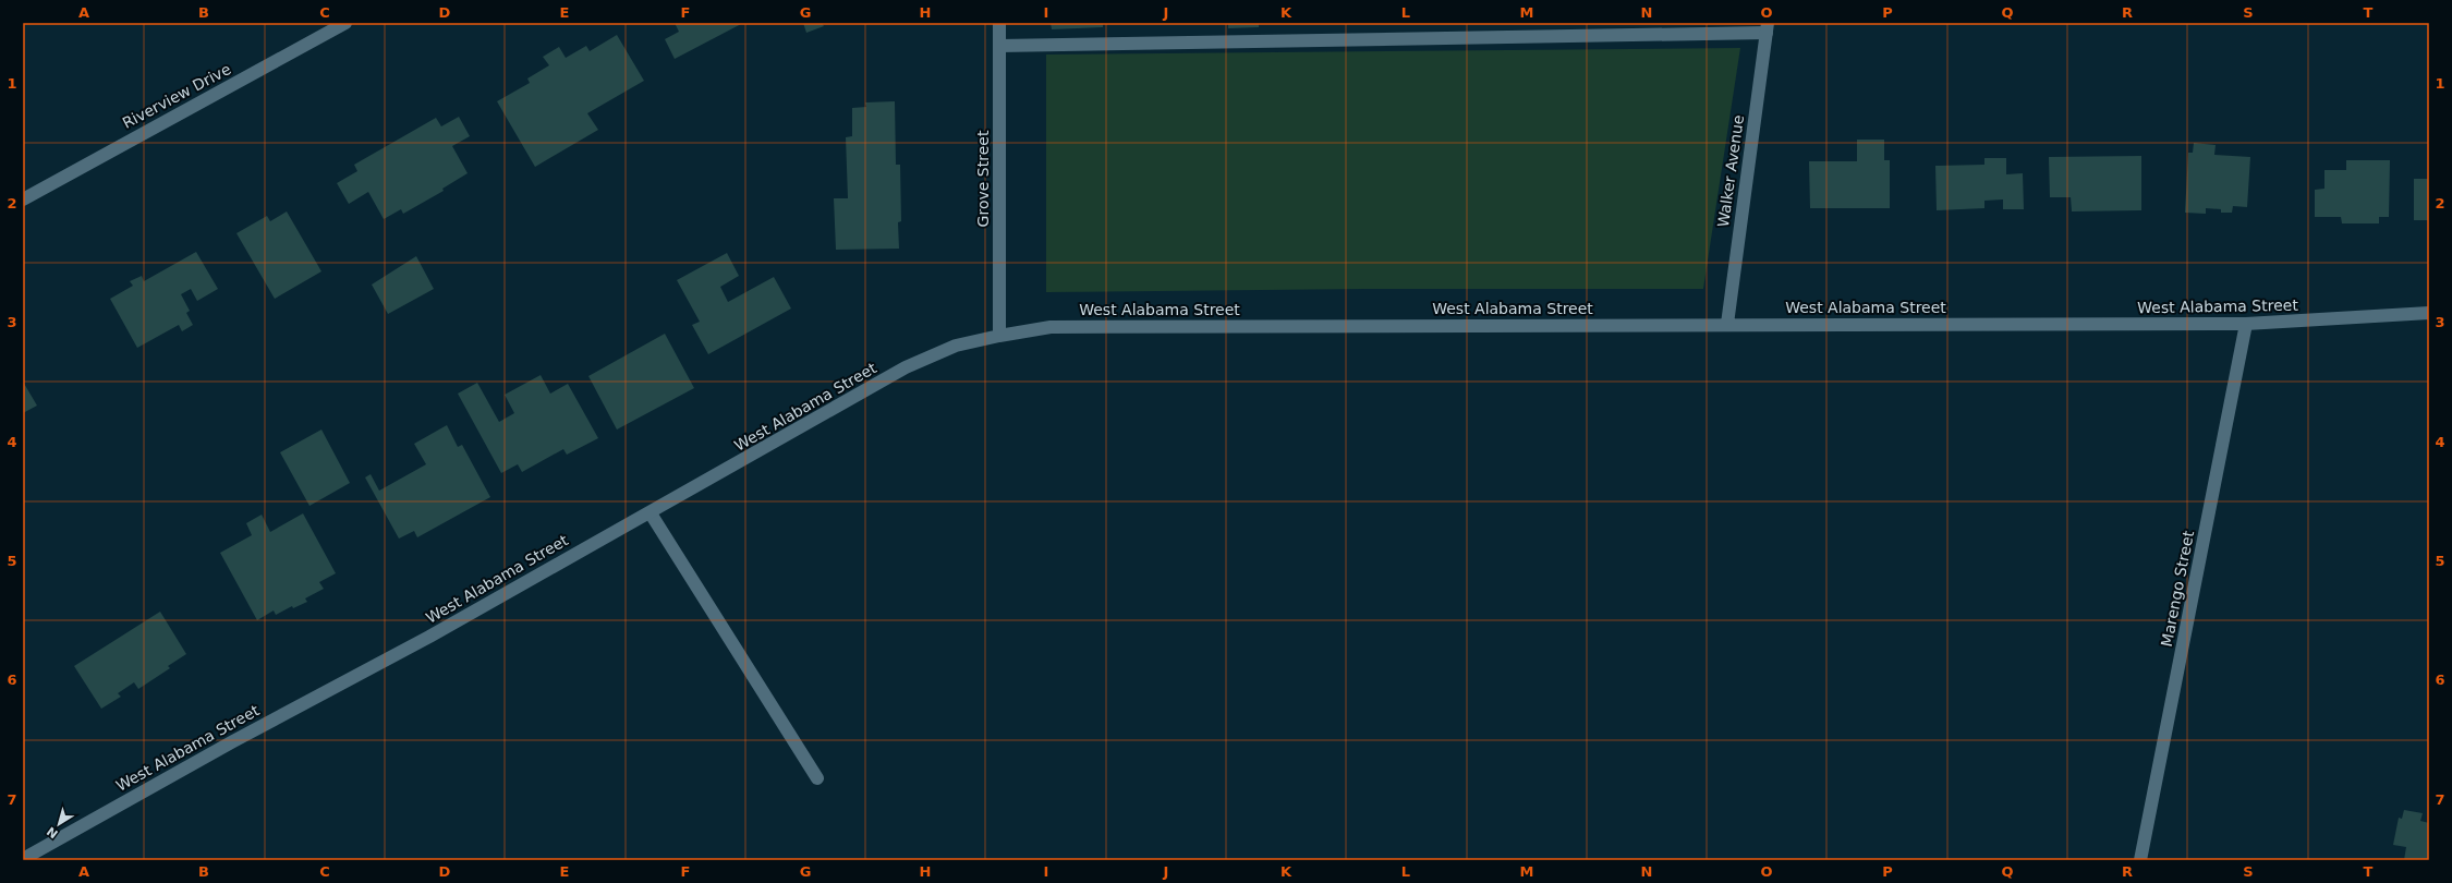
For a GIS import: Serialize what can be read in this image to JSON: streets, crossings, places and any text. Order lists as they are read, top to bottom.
{
  "streets": {
    "street": [
      "Riverview Drive",
      "Walker Avenue",
      "Grove Street",
      "West Alabama Street",
      "Marengo Street"
    ]
  },
  "crossings": [
    ["Walker Avenue", "West Alabama Street"],
    ["Grove Street", "West Alabama Street"],
    ["West Alabama Street", "Marengo Street"]
  ],
  "north": "bottom left",
  "grid": {
    "columns": [
      "A",
      "B",
      "C",
      "D",
      "E",
      "F",
      "G",
      "H",
      "I",
      "J",
      "K",
      "L",
      "M",
      "N",
      "O",
      "P",
      "Q",
      "R",
      "S",
      "T"
    ],
    "rows": [
      "1",
      "2",
      "3",
      "4",
      "5",
      "6",
      "7"
    ]
  }
}
